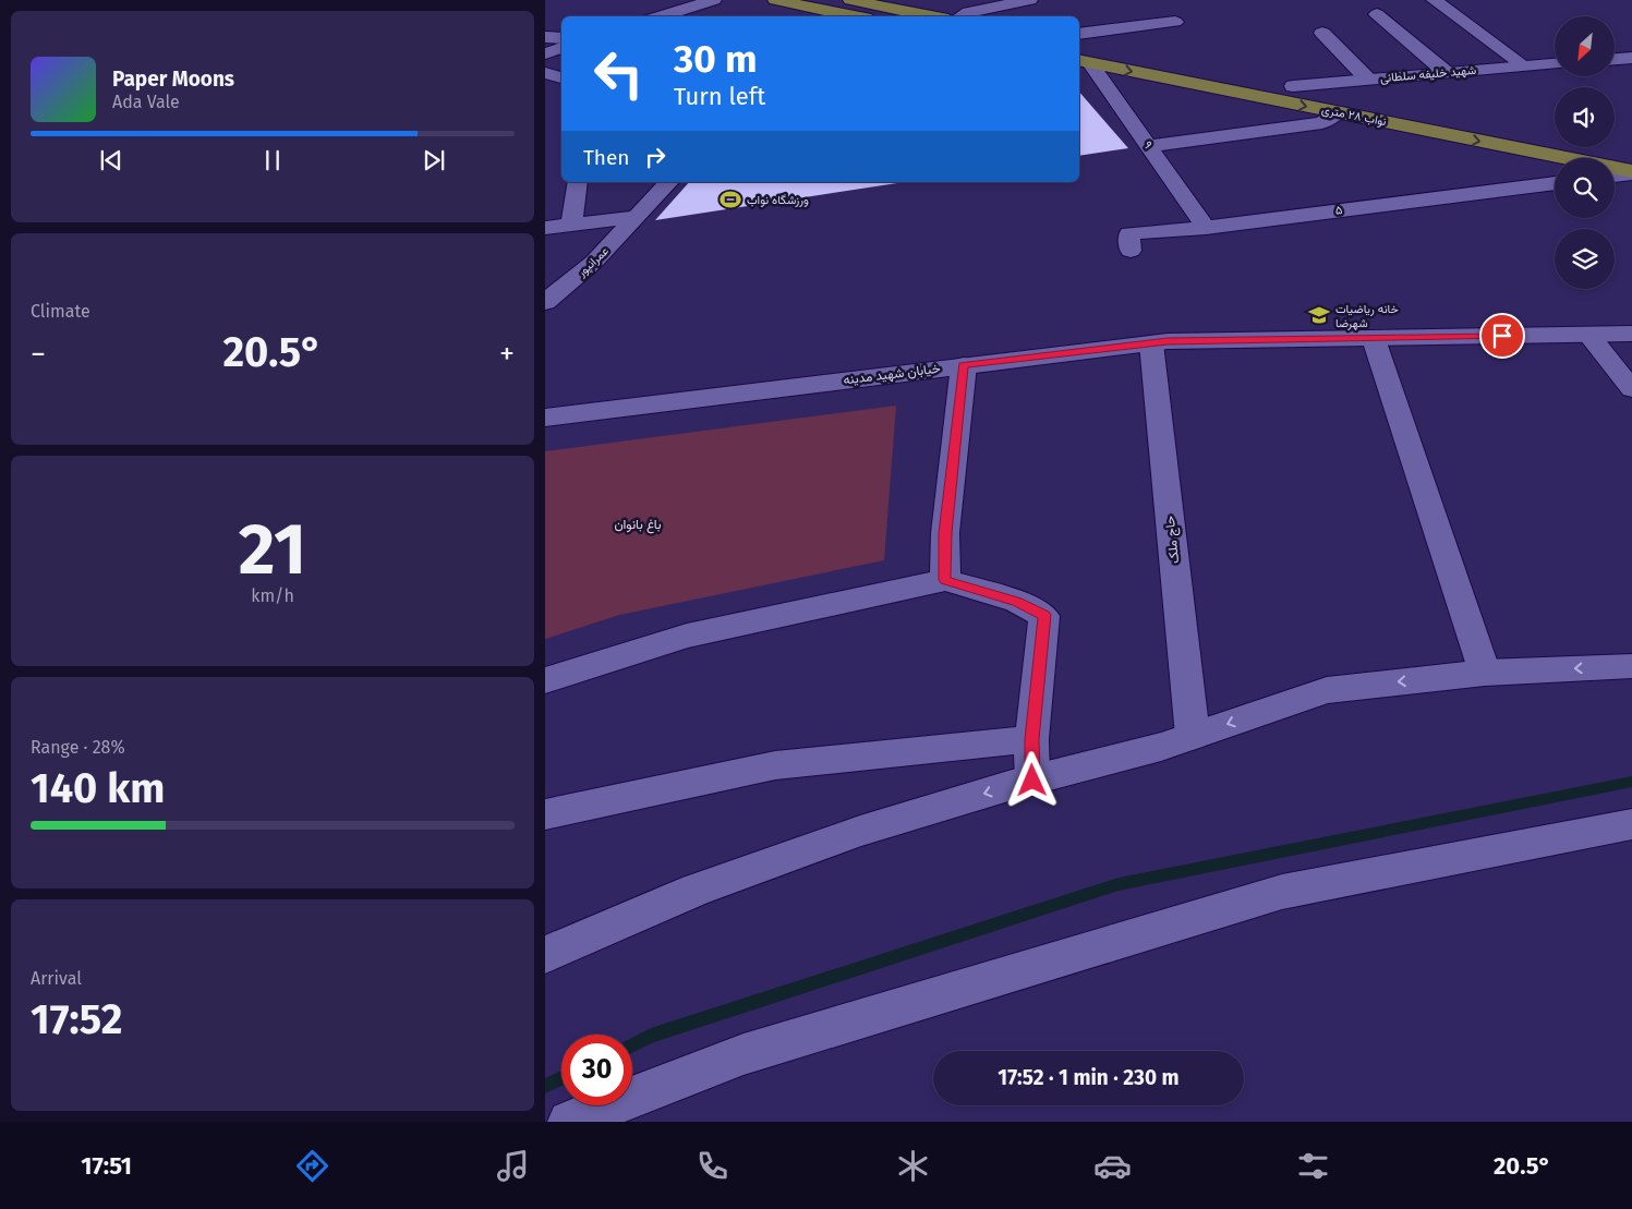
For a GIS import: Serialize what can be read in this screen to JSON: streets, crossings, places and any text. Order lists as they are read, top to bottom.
{
  "streets": {
    "main road": ["نواب ۲۸ متری"],
    "street": [
      "شهید خلیفه سلطانی",
      "۹",
      "۵",
      "عمرانپور",
      "خیابان شهید مدینه",
      "حاج ملک"
    ]
  },
  "crossings": [
    ["شهید خلیفه سلطانی", "نواب ۲۸ متری"],
    ["نواب ۲۸ متری", "۹"],
    ["۹", "۵"],
    ["خیابان شهید مدینه", "حاج ملک"]
  ],
  "parks": ["باغ بانوان"],
  "places": {
    "sports": ["ورزشگاه نواب"],
    "school or university": ["خانه ریاضیات شهرضا"]
  },
  "north": "bottom left",
  "page": {
    "turn": ["30 m", "Turn left"],
    "song": ["Paper Moons", "Ada Vale"],
    "then": "Then",
    "tile": [
      "Climate",
      ["21", "km/h"],
      ["Range · 28%", "140 km"],
      ["Arrival", "17:52"]
    ],
    "heat": ["−", "20.5°", "+"],
    "limit": "30",
    "trip": "17:52 · 1 min · 230 m",
    "tabs": ["17:51", "20.5°"]
  }
}
